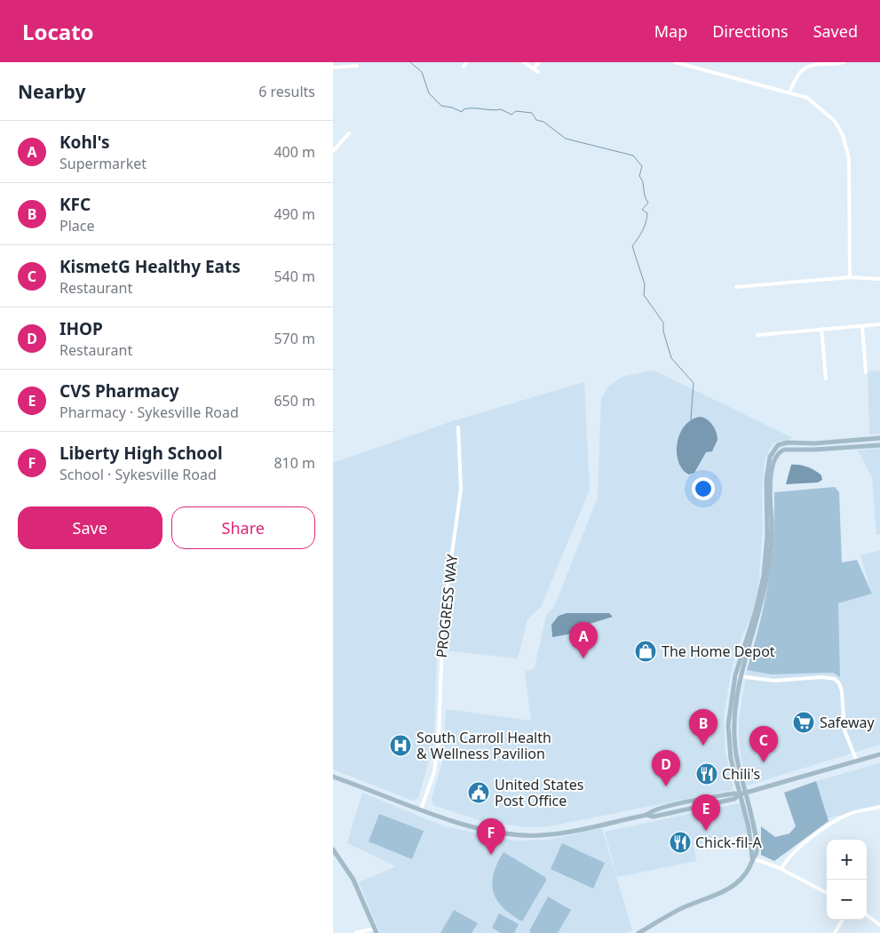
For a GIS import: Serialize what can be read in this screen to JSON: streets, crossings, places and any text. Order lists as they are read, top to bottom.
{
  "streets": {
    "street": ["PROGRESS WAY"]
  },
  "places": {
    "shop": ["The Home Depot"],
    "supermarket": ["Safeway"],
    "hospital": ["South Carroll Health & Wellness Pavilion"],
    "restaurant": ["Chili's", "Chick-fil-A"],
    "public building": ["United States Post Office"]
  },
  "page": {
    "header": "Locato",
    "nav": ["Map", "Directions", "Saved"],
    "heading": ["Nearby", "6 results"],
    "list": [
      {
        "mark": "A",
        "name": "Kohl's",
        "note": "Supermarket",
        "value": "400 m"
      },
      {
        "mark": "B",
        "name": "KFC",
        "note": "Place",
        "value": "490 m"
      },
      {
        "mark": "C",
        "name": "KismetG Healthy Eats",
        "note": "Restaurant",
        "value": "540 m"
      },
      {
        "mark": "D",
        "name": "IHOP",
        "note": "Restaurant",
        "value": "570 m"
      },
      {
        "mark": "E",
        "name": "CVS Pharmacy",
        "note": "Pharmacy · Sykesville Road",
        "value": "650 m"
      },
      {
        "mark": "F",
        "name": "Liberty High School",
        "note": "School · Sykesville Road",
        "value": "810 m"
      }
    ],
    "buttons": ["Save", "Share"],
    "pins": [
      "A",
      "B",
      "C",
      "D",
      "E",
      "F"
    ],
    "map_buttons": ["+", "−"]
  }
}
